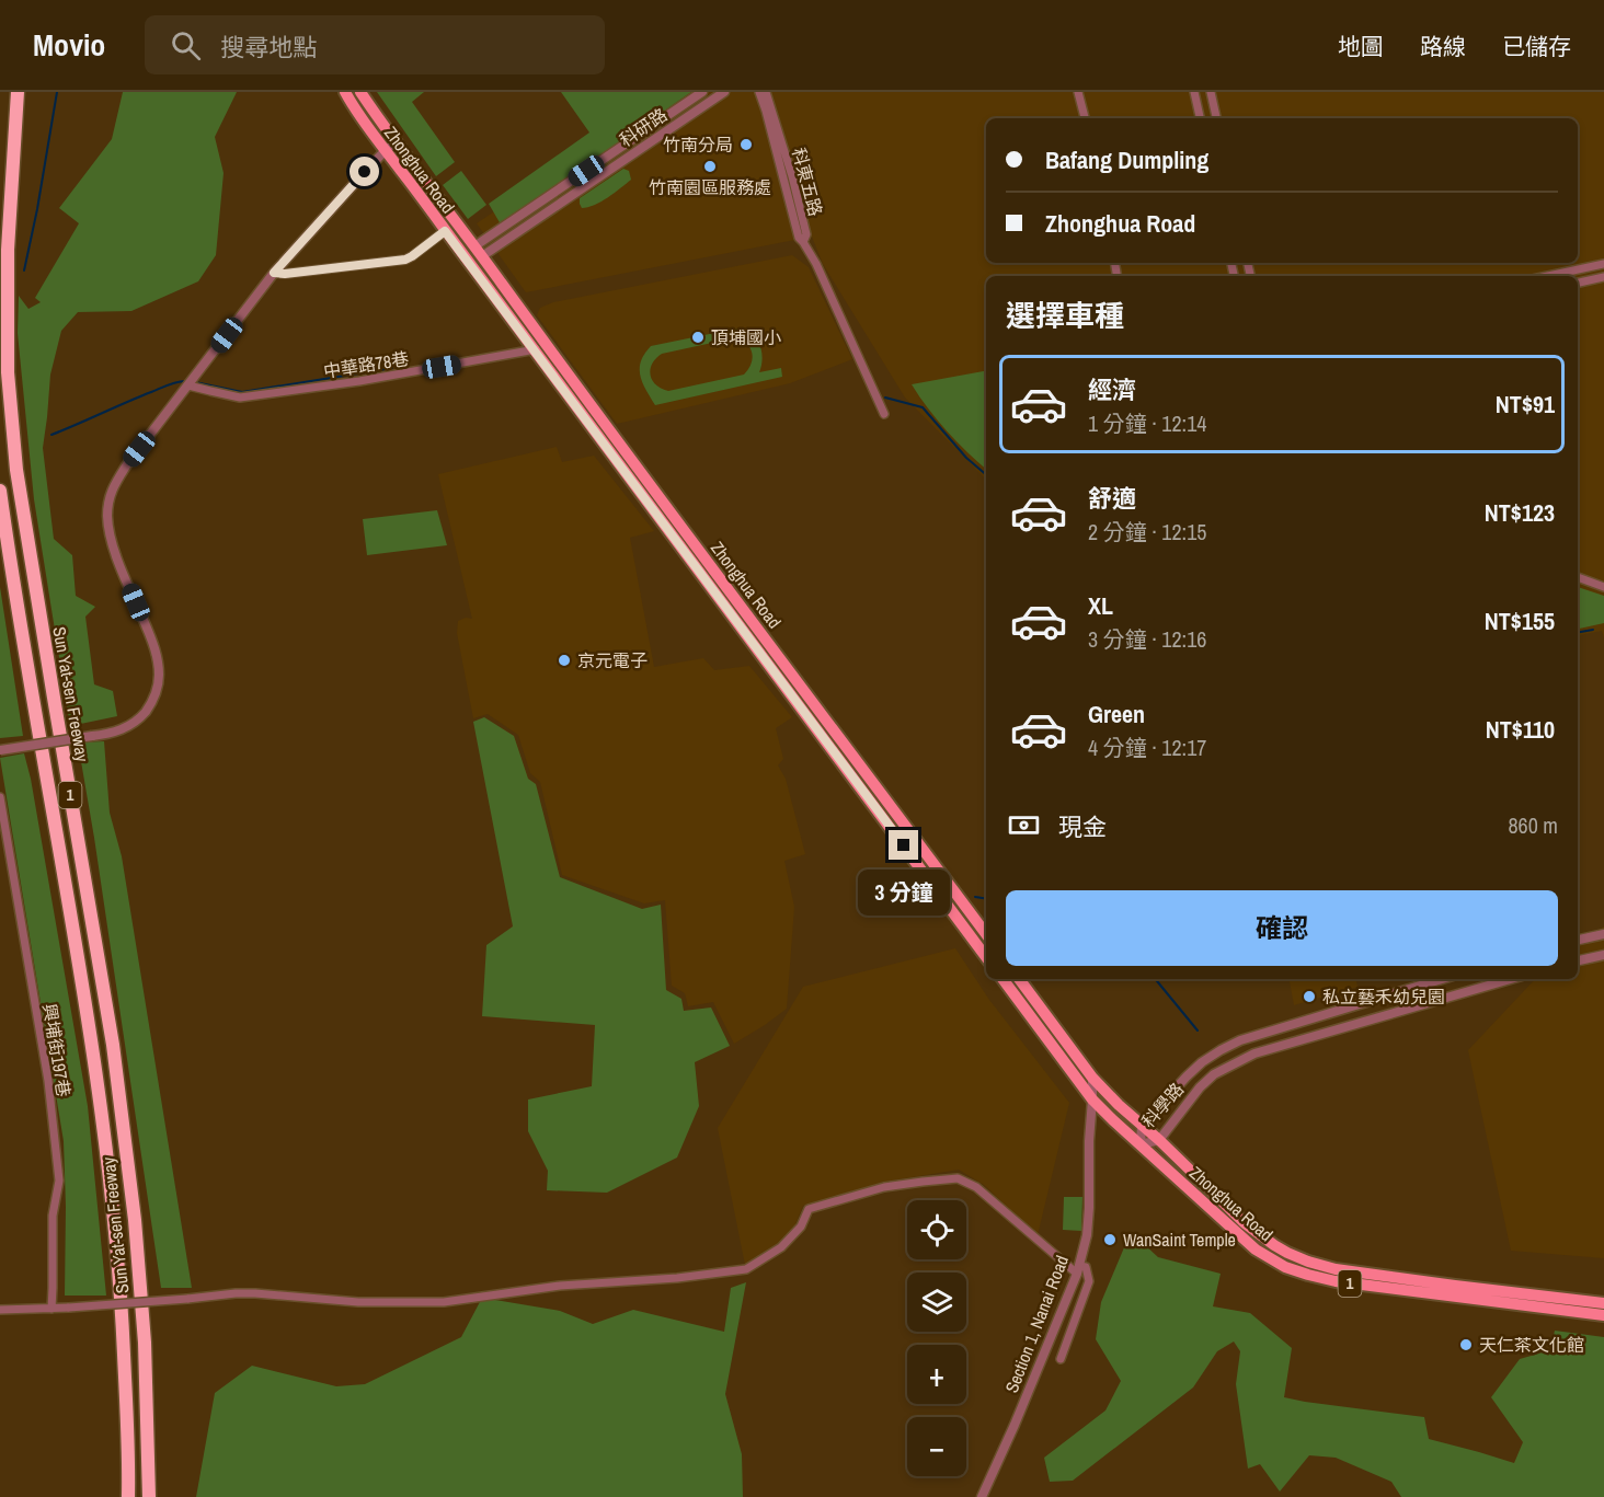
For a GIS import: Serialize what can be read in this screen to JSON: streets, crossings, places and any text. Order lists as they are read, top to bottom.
{
  "streets": {
    "highway": ["Sun Yat-sen Freeway", "1"],
    "main road": ["Zhonghua Road"],
    "street": [
      "科研路",
      "科東五路",
      "中華路78巷",
      "興埔街197巷",
      "科學路",
      "Section 1, Nanai Road"
    ]
  },
  "crossings": [
    ["科研路", "Zhonghua Road"],
    ["Zhonghua Road", "中華路78巷"],
    ["Zhonghua Road", "科學路"],
    ["Zhonghua Road", "Section 1, Nanai Road"]
  ],
  "places": [
    "竹南分局",
    "竹南園區服務處",
    "頂埔國小",
    "京元電子",
    "私立藝禾幼兒園",
    "WanSaint Temple",
    "天仁茶文化館"
  ],
  "page": {
    "header": "Movio",
    "search": "搜尋地點",
    "nav": ["地圖", "路線", "已儲存"],
    "banner": ["Bafang Dumpling", "Zhonghua Road"],
    "heading": "選擇車種",
    "list": [
      {
        "name": "經濟",
        "note": "1 分鐘 · 12:14",
        "value": "NT$91"
      },
      {
        "name": "舒適",
        "note": "2 分鐘 · 12:15",
        "value": "NT$123"
      },
      {
        "name": "XL",
        "note": "3 分鐘 · 12:16",
        "value": "NT$155"
      },
      {
        "name": "Green",
        "note": "4 分鐘 · 12:17",
        "value": "NT$110"
      }
    ],
    "pay": ["現金", "860 m"],
    "bubble": "3 分鐘",
    "buttons": "確認",
    "map_buttons": ["+", "−"]
  }
}
